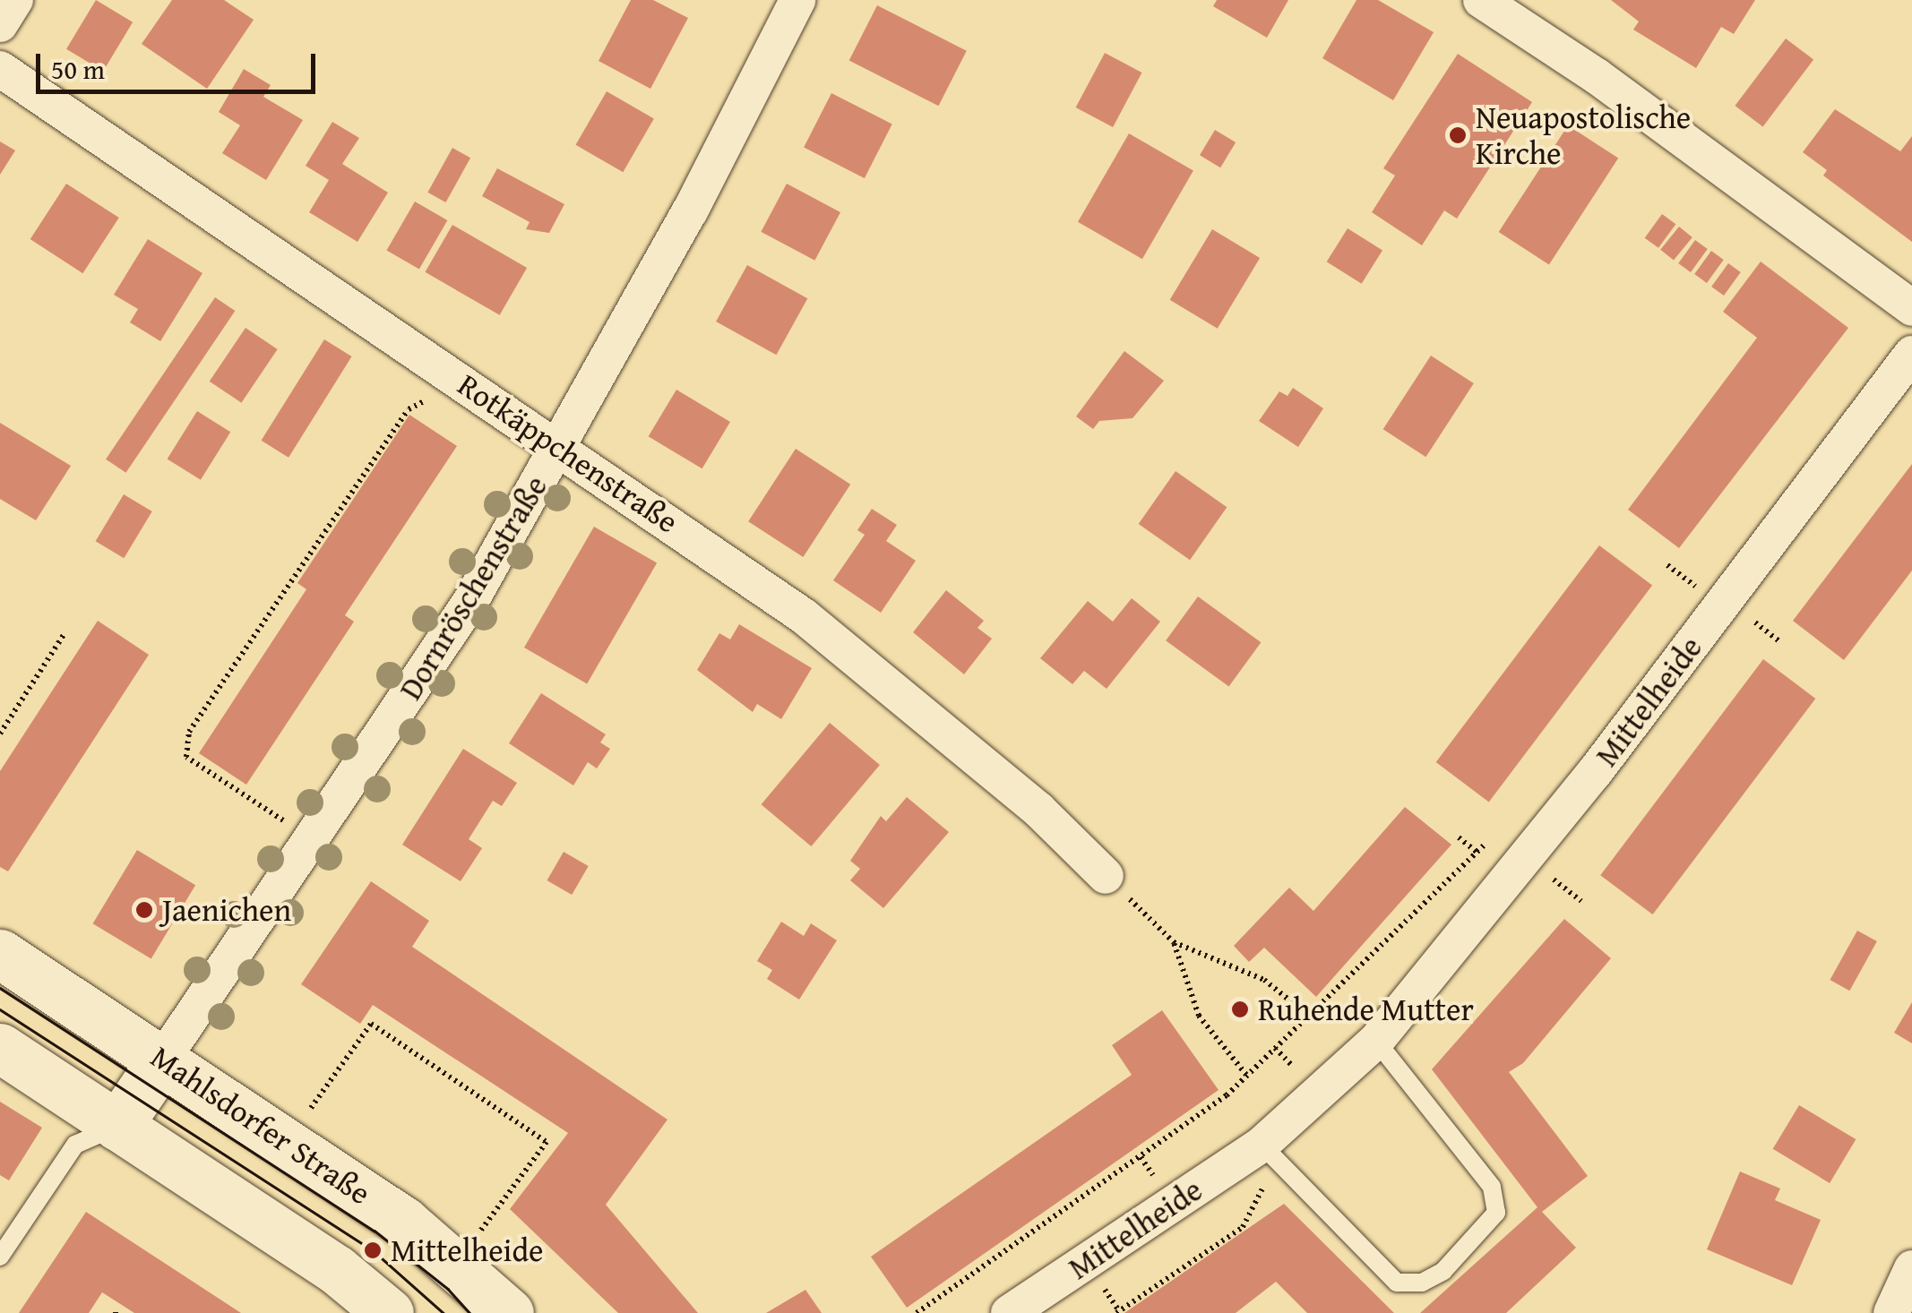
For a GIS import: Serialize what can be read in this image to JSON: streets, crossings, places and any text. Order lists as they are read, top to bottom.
{
  "streets": {
    "main road": ["Mahlsdorfer Straße"],
    "street": ["Rotkäppchenstraße", "Dornröschenstraße", "Mittelheide"]
  },
  "crossings": [
    ["Rotkäppchenstraße", "Dornröschenstraße"],
    ["Dornröschenstraße", "Mahlsdorfer Straße"]
  ],
  "places": [
    "Neuapostolische Kirche",
    "Jaenichen",
    "Ruhende Mutter",
    "Mittelheide"
  ],
  "scale_bar": "50 m"
}
